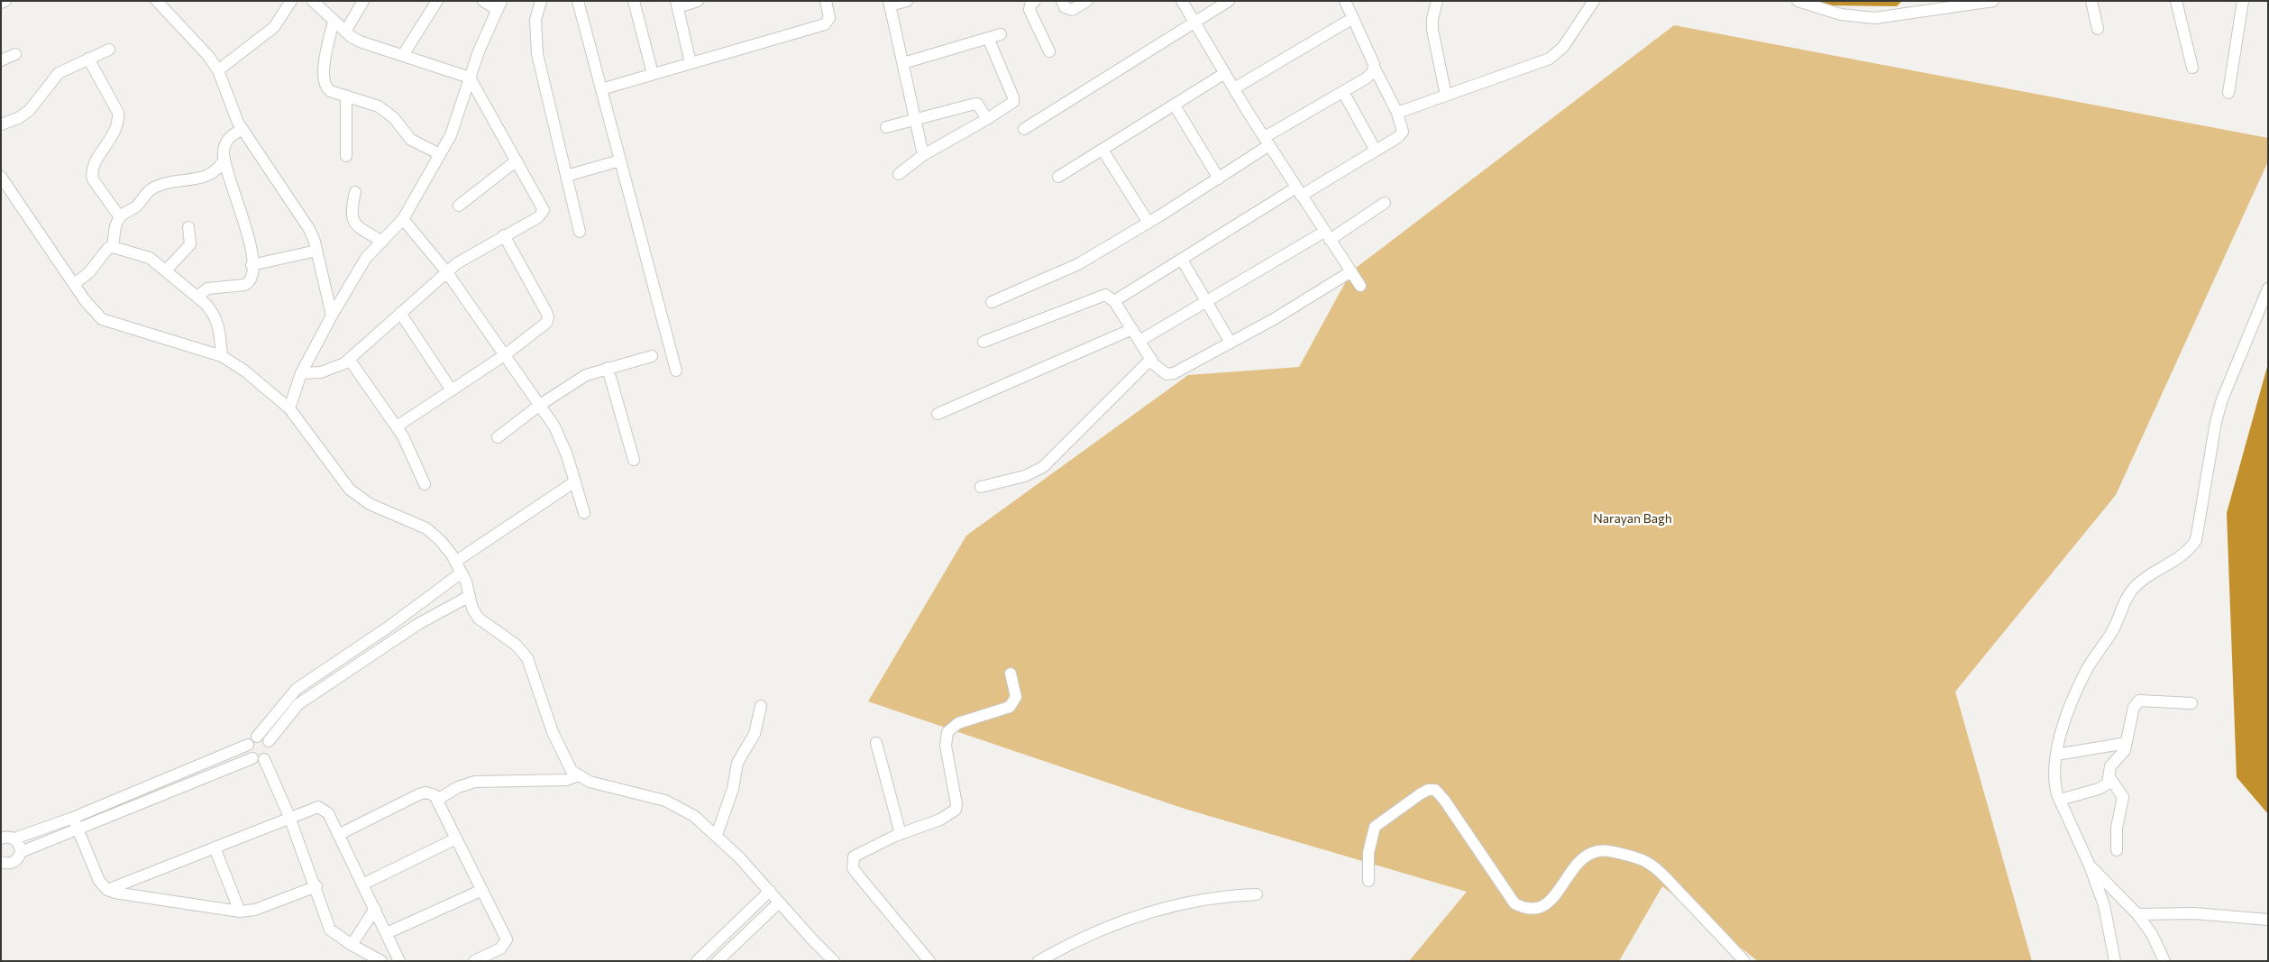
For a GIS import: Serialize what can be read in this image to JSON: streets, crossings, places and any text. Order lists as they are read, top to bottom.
{
  "parks": ["Narayan Bagh"]
}
